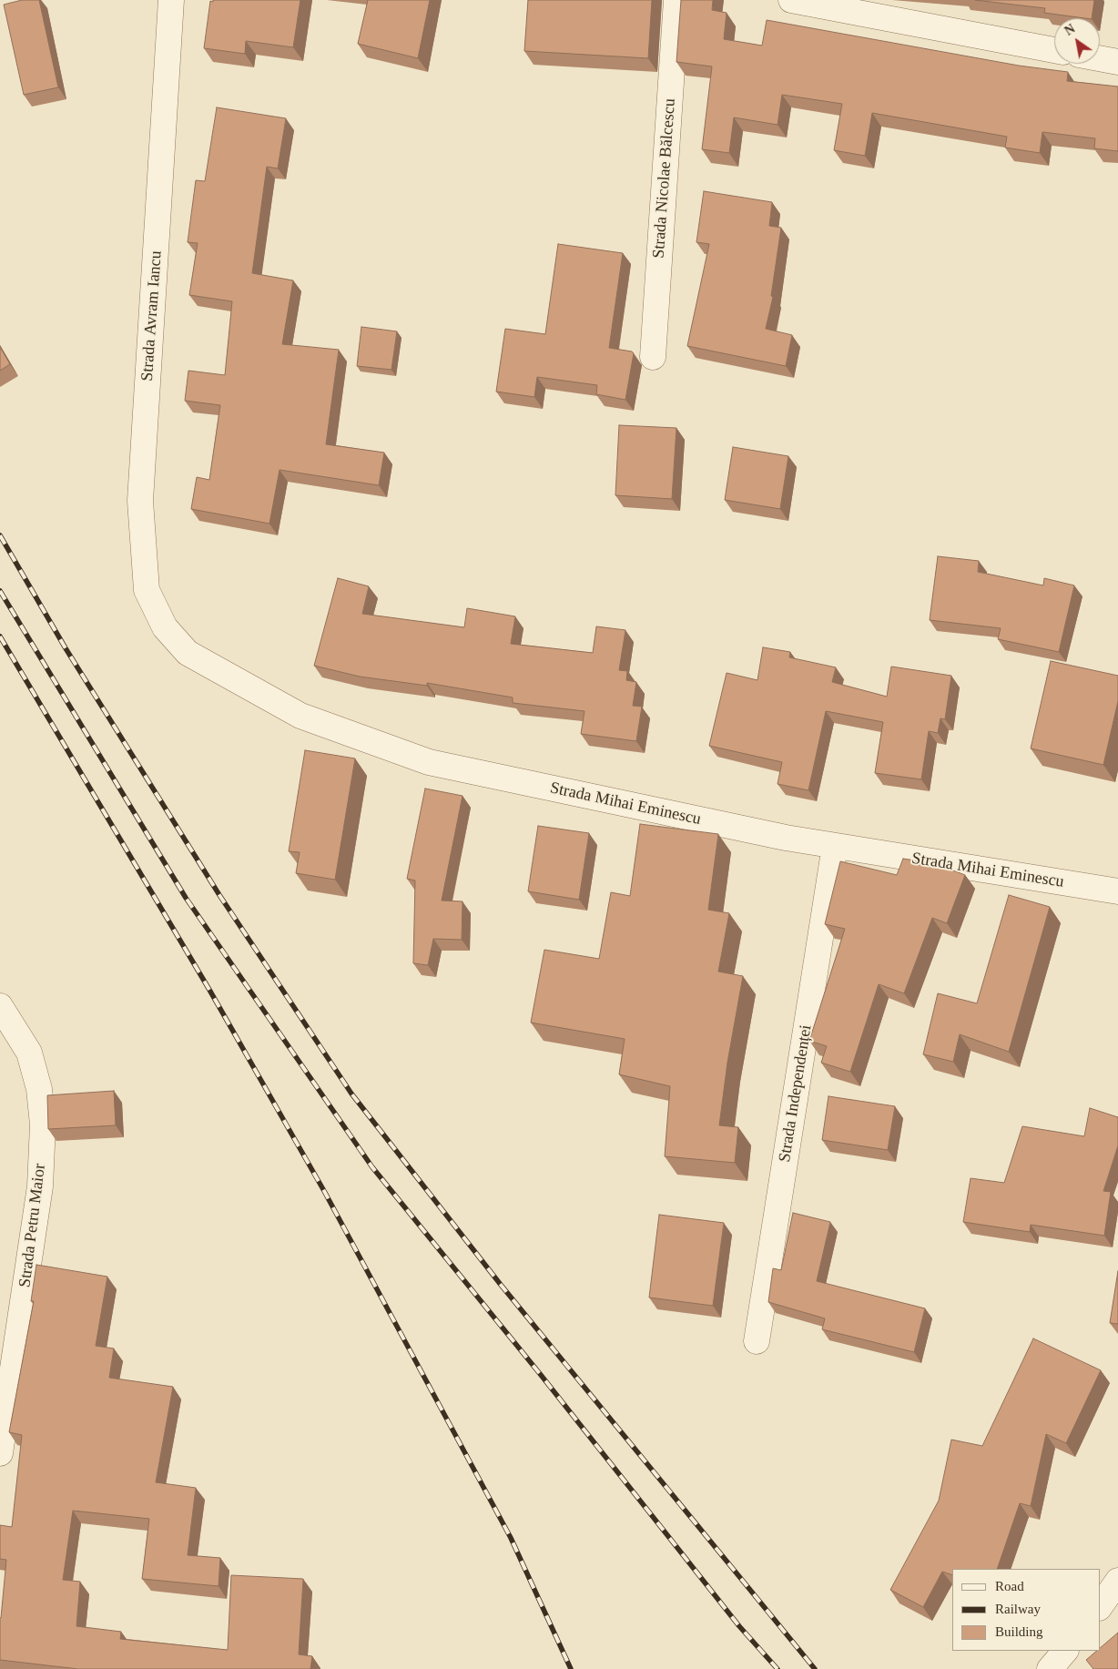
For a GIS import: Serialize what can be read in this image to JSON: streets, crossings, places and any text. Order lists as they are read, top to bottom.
{
  "streets": {
    "street": [
      "Strada Nicolae Bălcescu",
      "Strada Avram Iancu",
      "Strada Mihai Eminescu",
      "Strada Independenței",
      "Strada Petru Maior"
    ]
  },
  "crossings": [
    ["Strada Avram Iancu", "Strada Mihai Eminescu"],
    ["Strada Mihai Eminescu", "Strada Independenței"]
  ],
  "legend": ["Road", "Railway", "Building"],
  "north": "top left"
}
